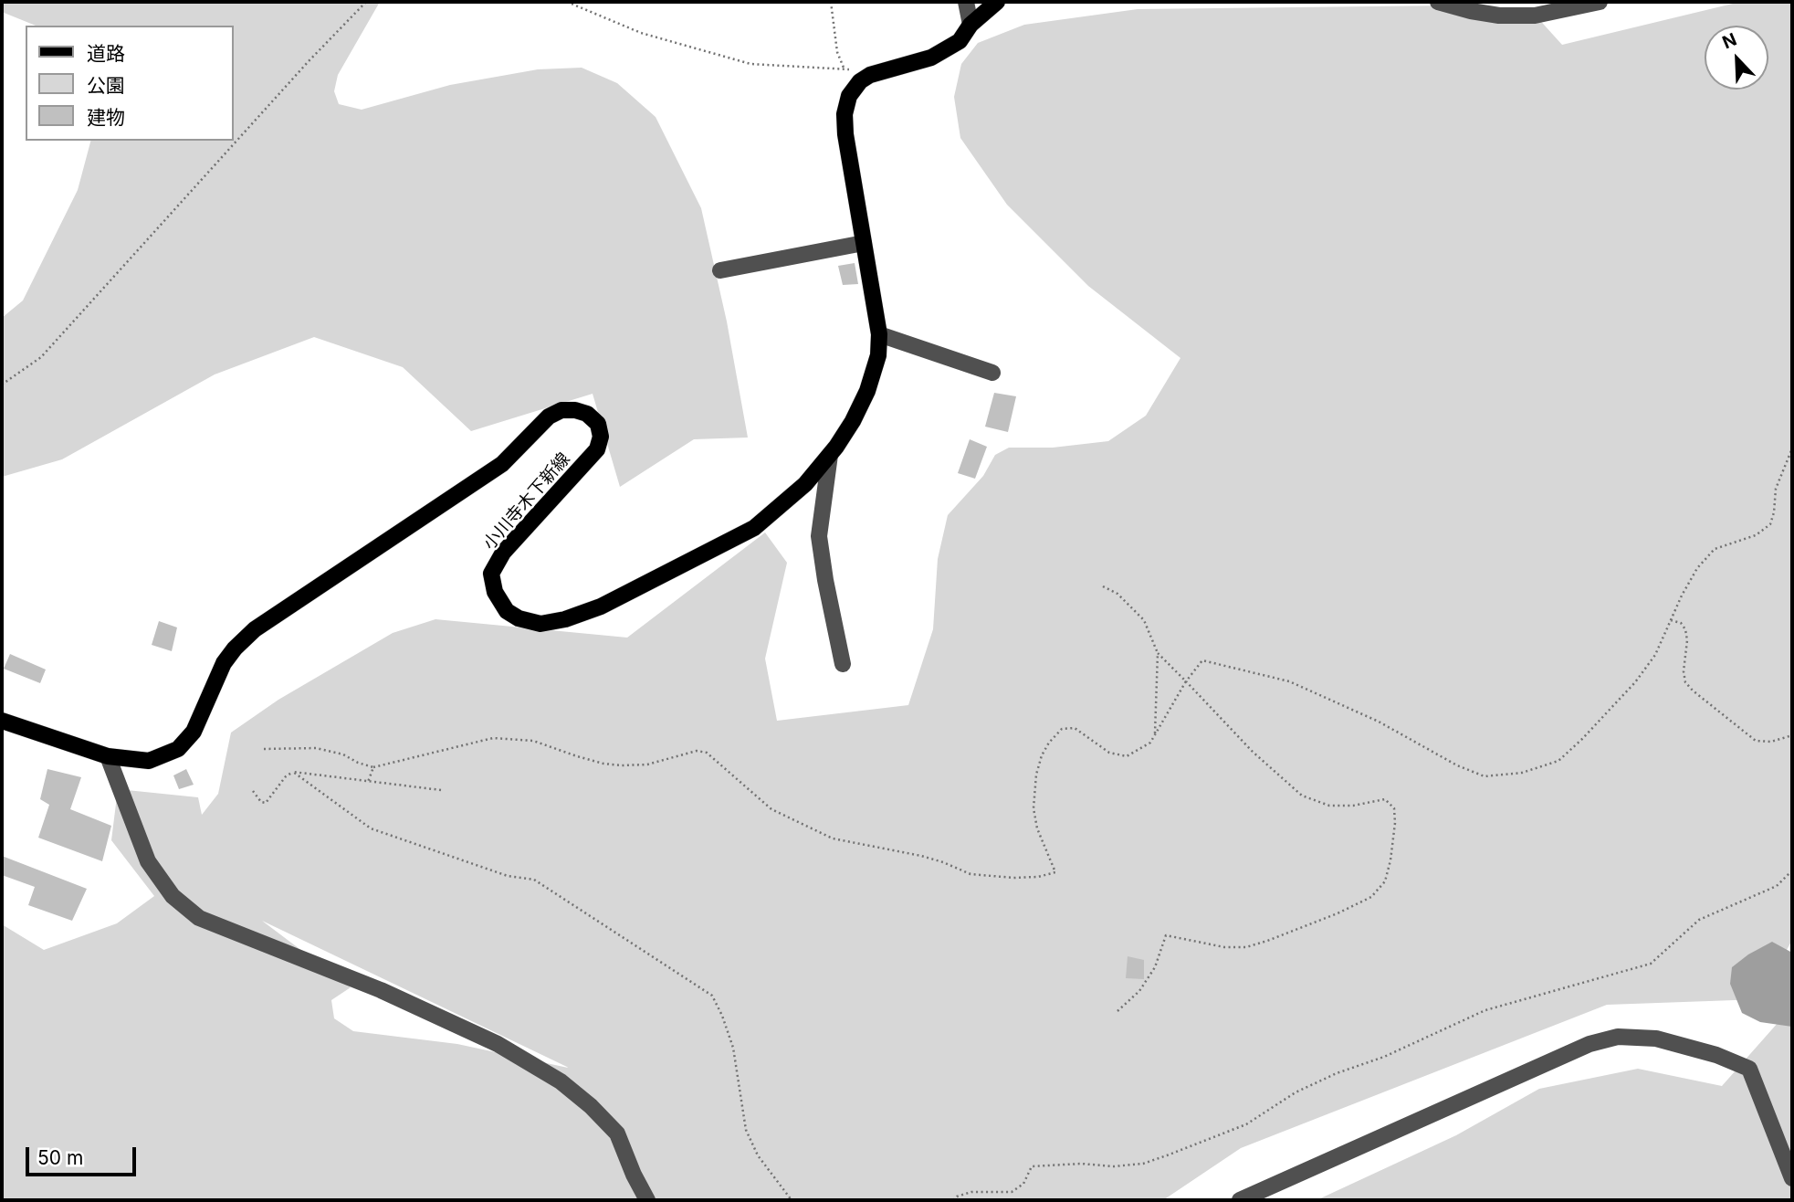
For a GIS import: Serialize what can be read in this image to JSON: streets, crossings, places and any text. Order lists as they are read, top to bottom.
{
  "streets": {
    "main road": ["小川寺木下新線"]
  },
  "legend": ["道路", "公園", "建物"],
  "scale_bar": "50 m",
  "north": "top left"
}
